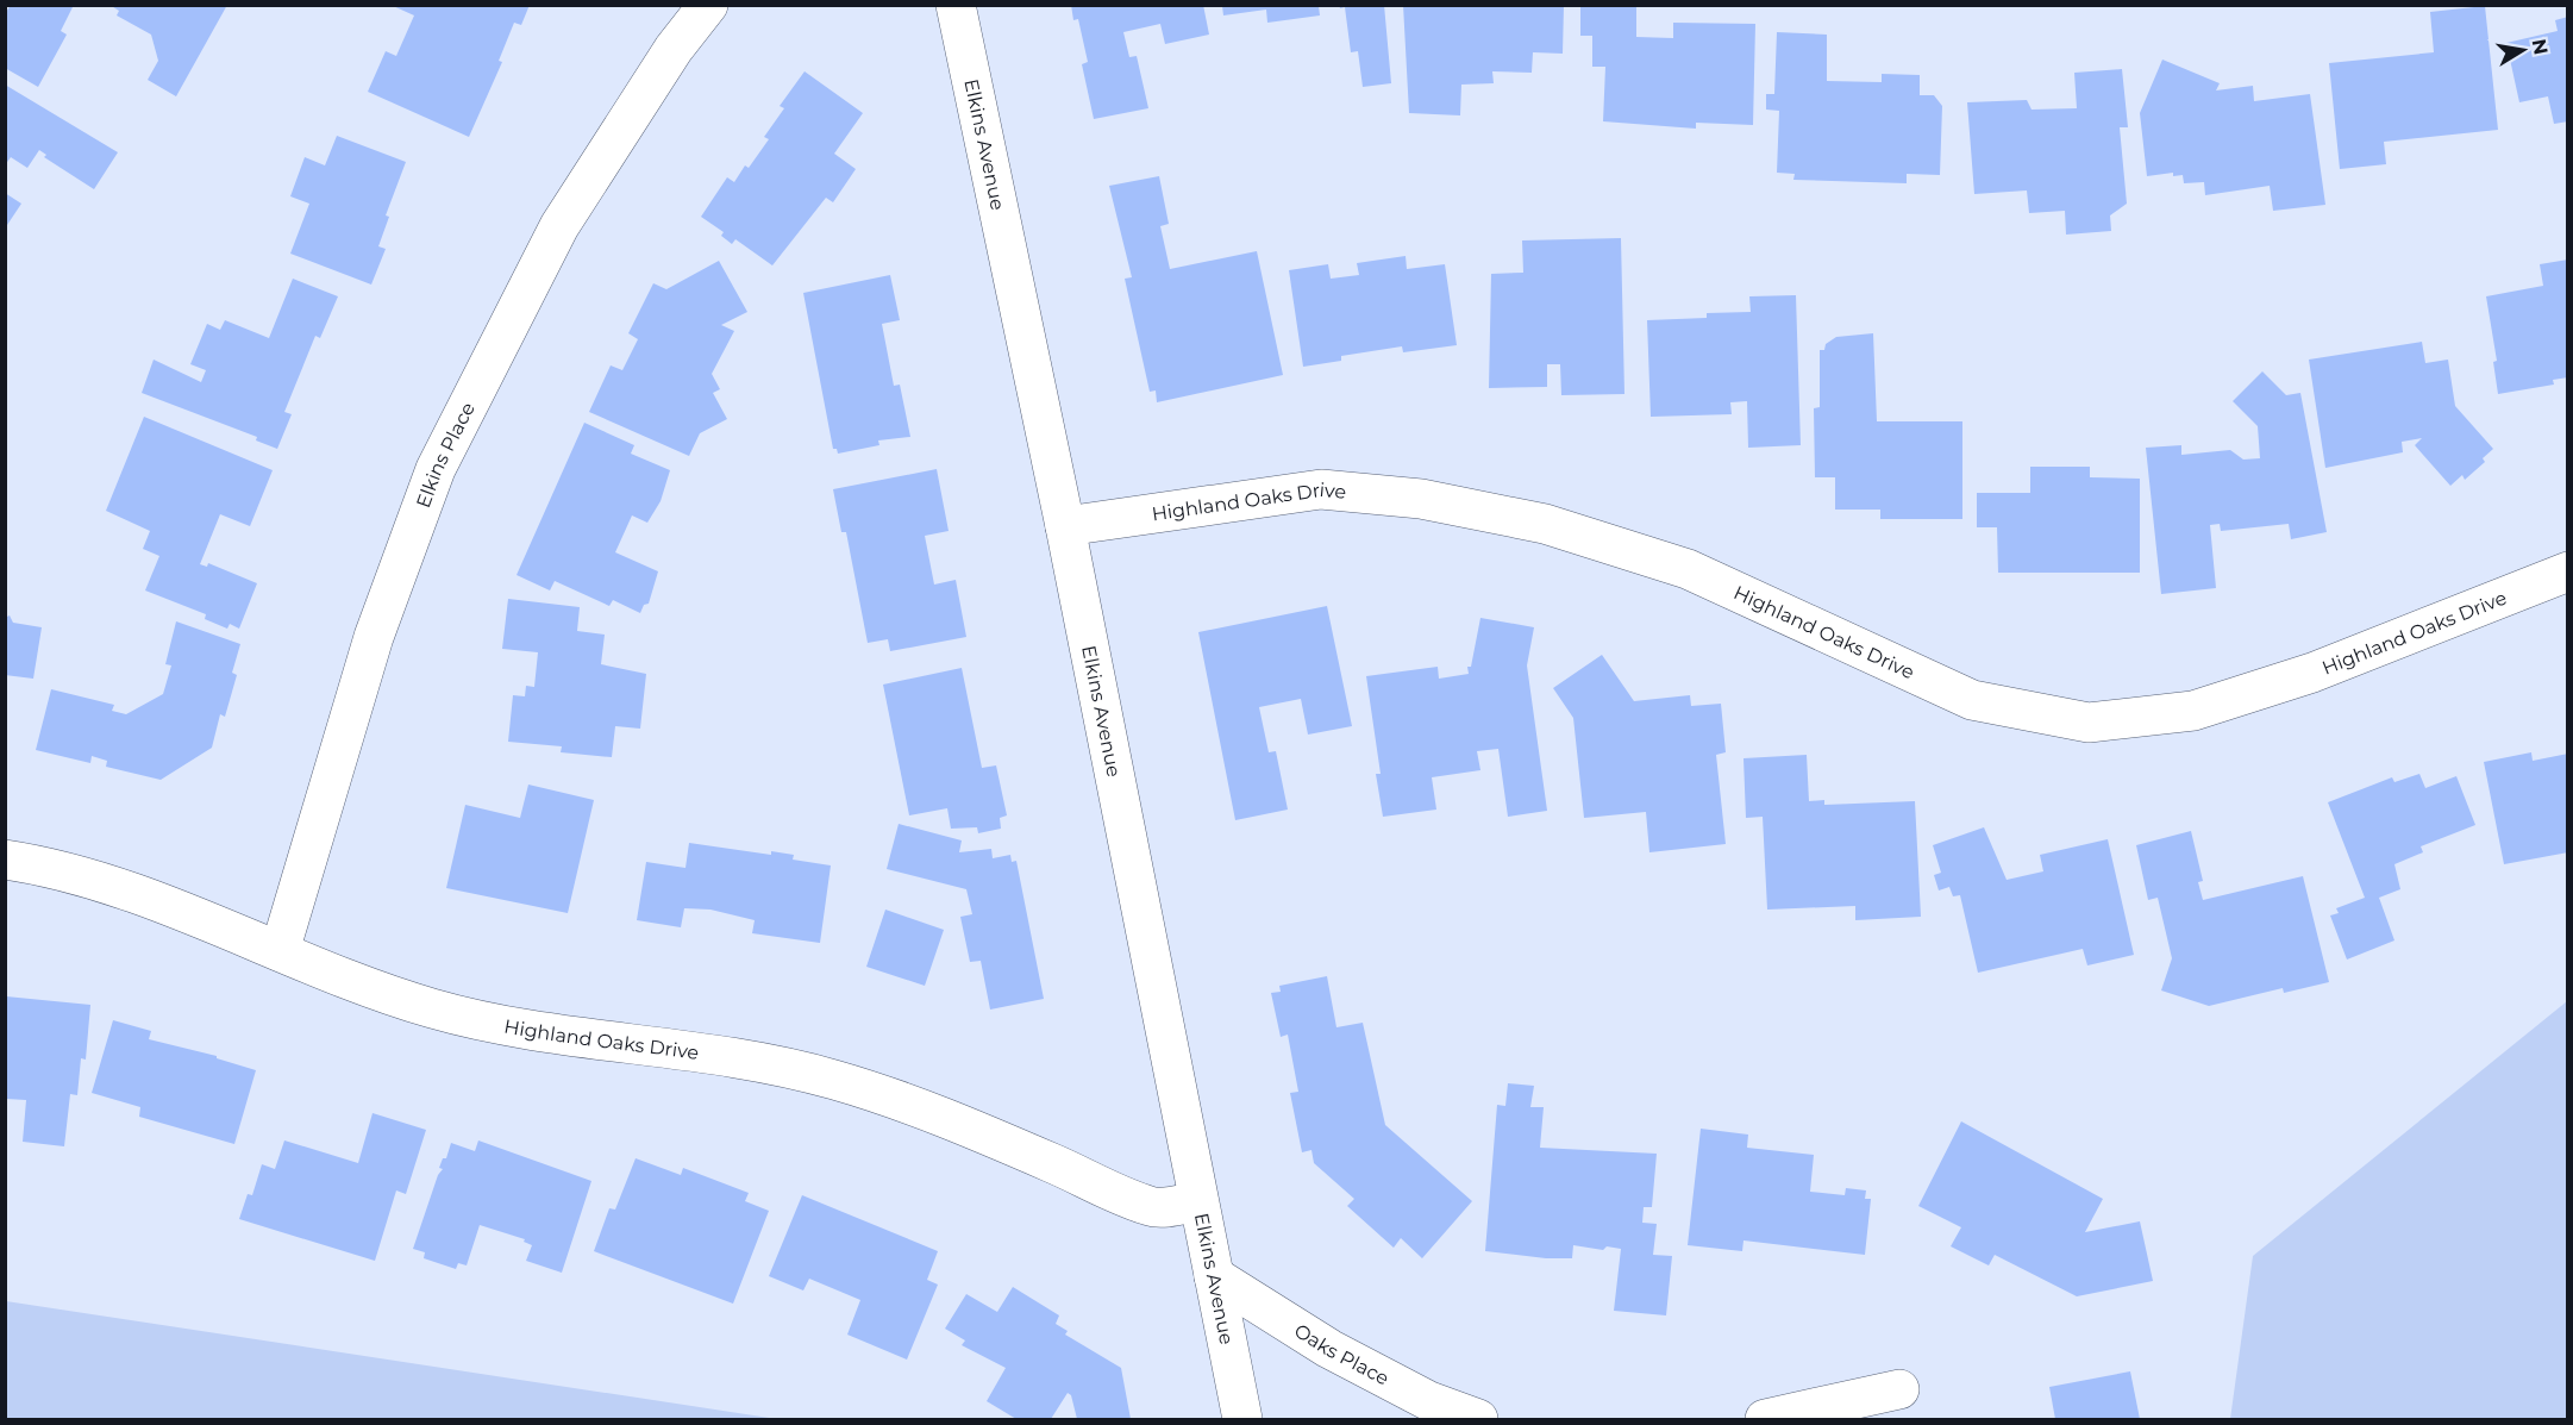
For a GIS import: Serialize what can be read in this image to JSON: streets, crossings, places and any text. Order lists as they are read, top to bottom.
{
  "streets": {
    "street": [
      "Elkins Avenue",
      "Elkins Place",
      "Highland Oaks Drive",
      "Oaks Place"
    ]
  },
  "crossings": [
    ["Elkins Avenue", "Highland Oaks Drive"],
    ["Elkins Avenue", "Oaks Place"],
    ["Elkins Place", "Highland Oaks Drive"]
  ],
  "north": "right"
}
